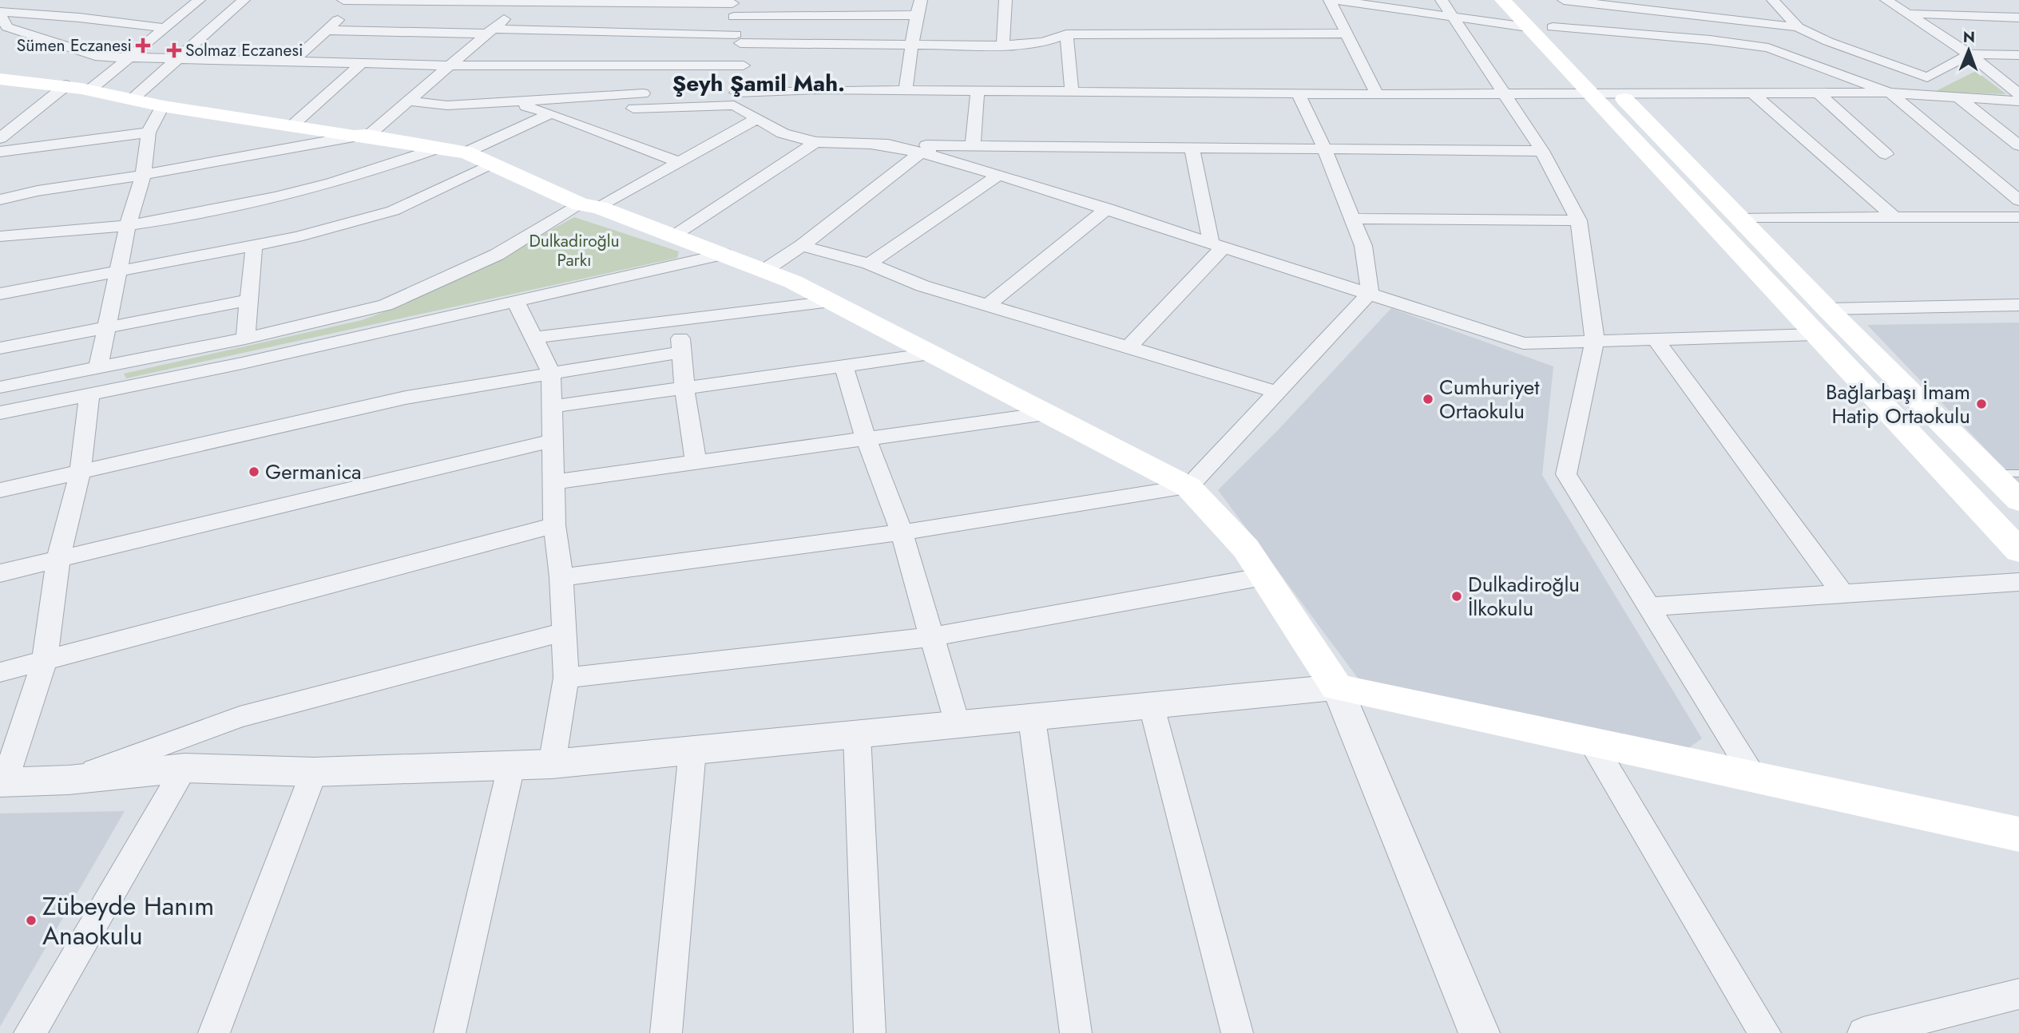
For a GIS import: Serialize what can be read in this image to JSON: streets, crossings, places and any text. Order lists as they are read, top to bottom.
{
  "districts": ["Şeyh Şamil Mah."],
  "parks": ["Dulkadiroğlu Parkı"],
  "places": {
    "health": ["Sümen Eczanesi", "Solmaz Eczanesi"],
    "other": [
      "Cumhuriyet Ortaokulu",
      "Bağlarbaşı İmam Hatip Ortaokulu",
      "Germanica",
      "Dulkadiroğlu İlkokulu",
      "Zübeyde Hanım Anaokulu"
    ]
  },
  "north": "top"
}
